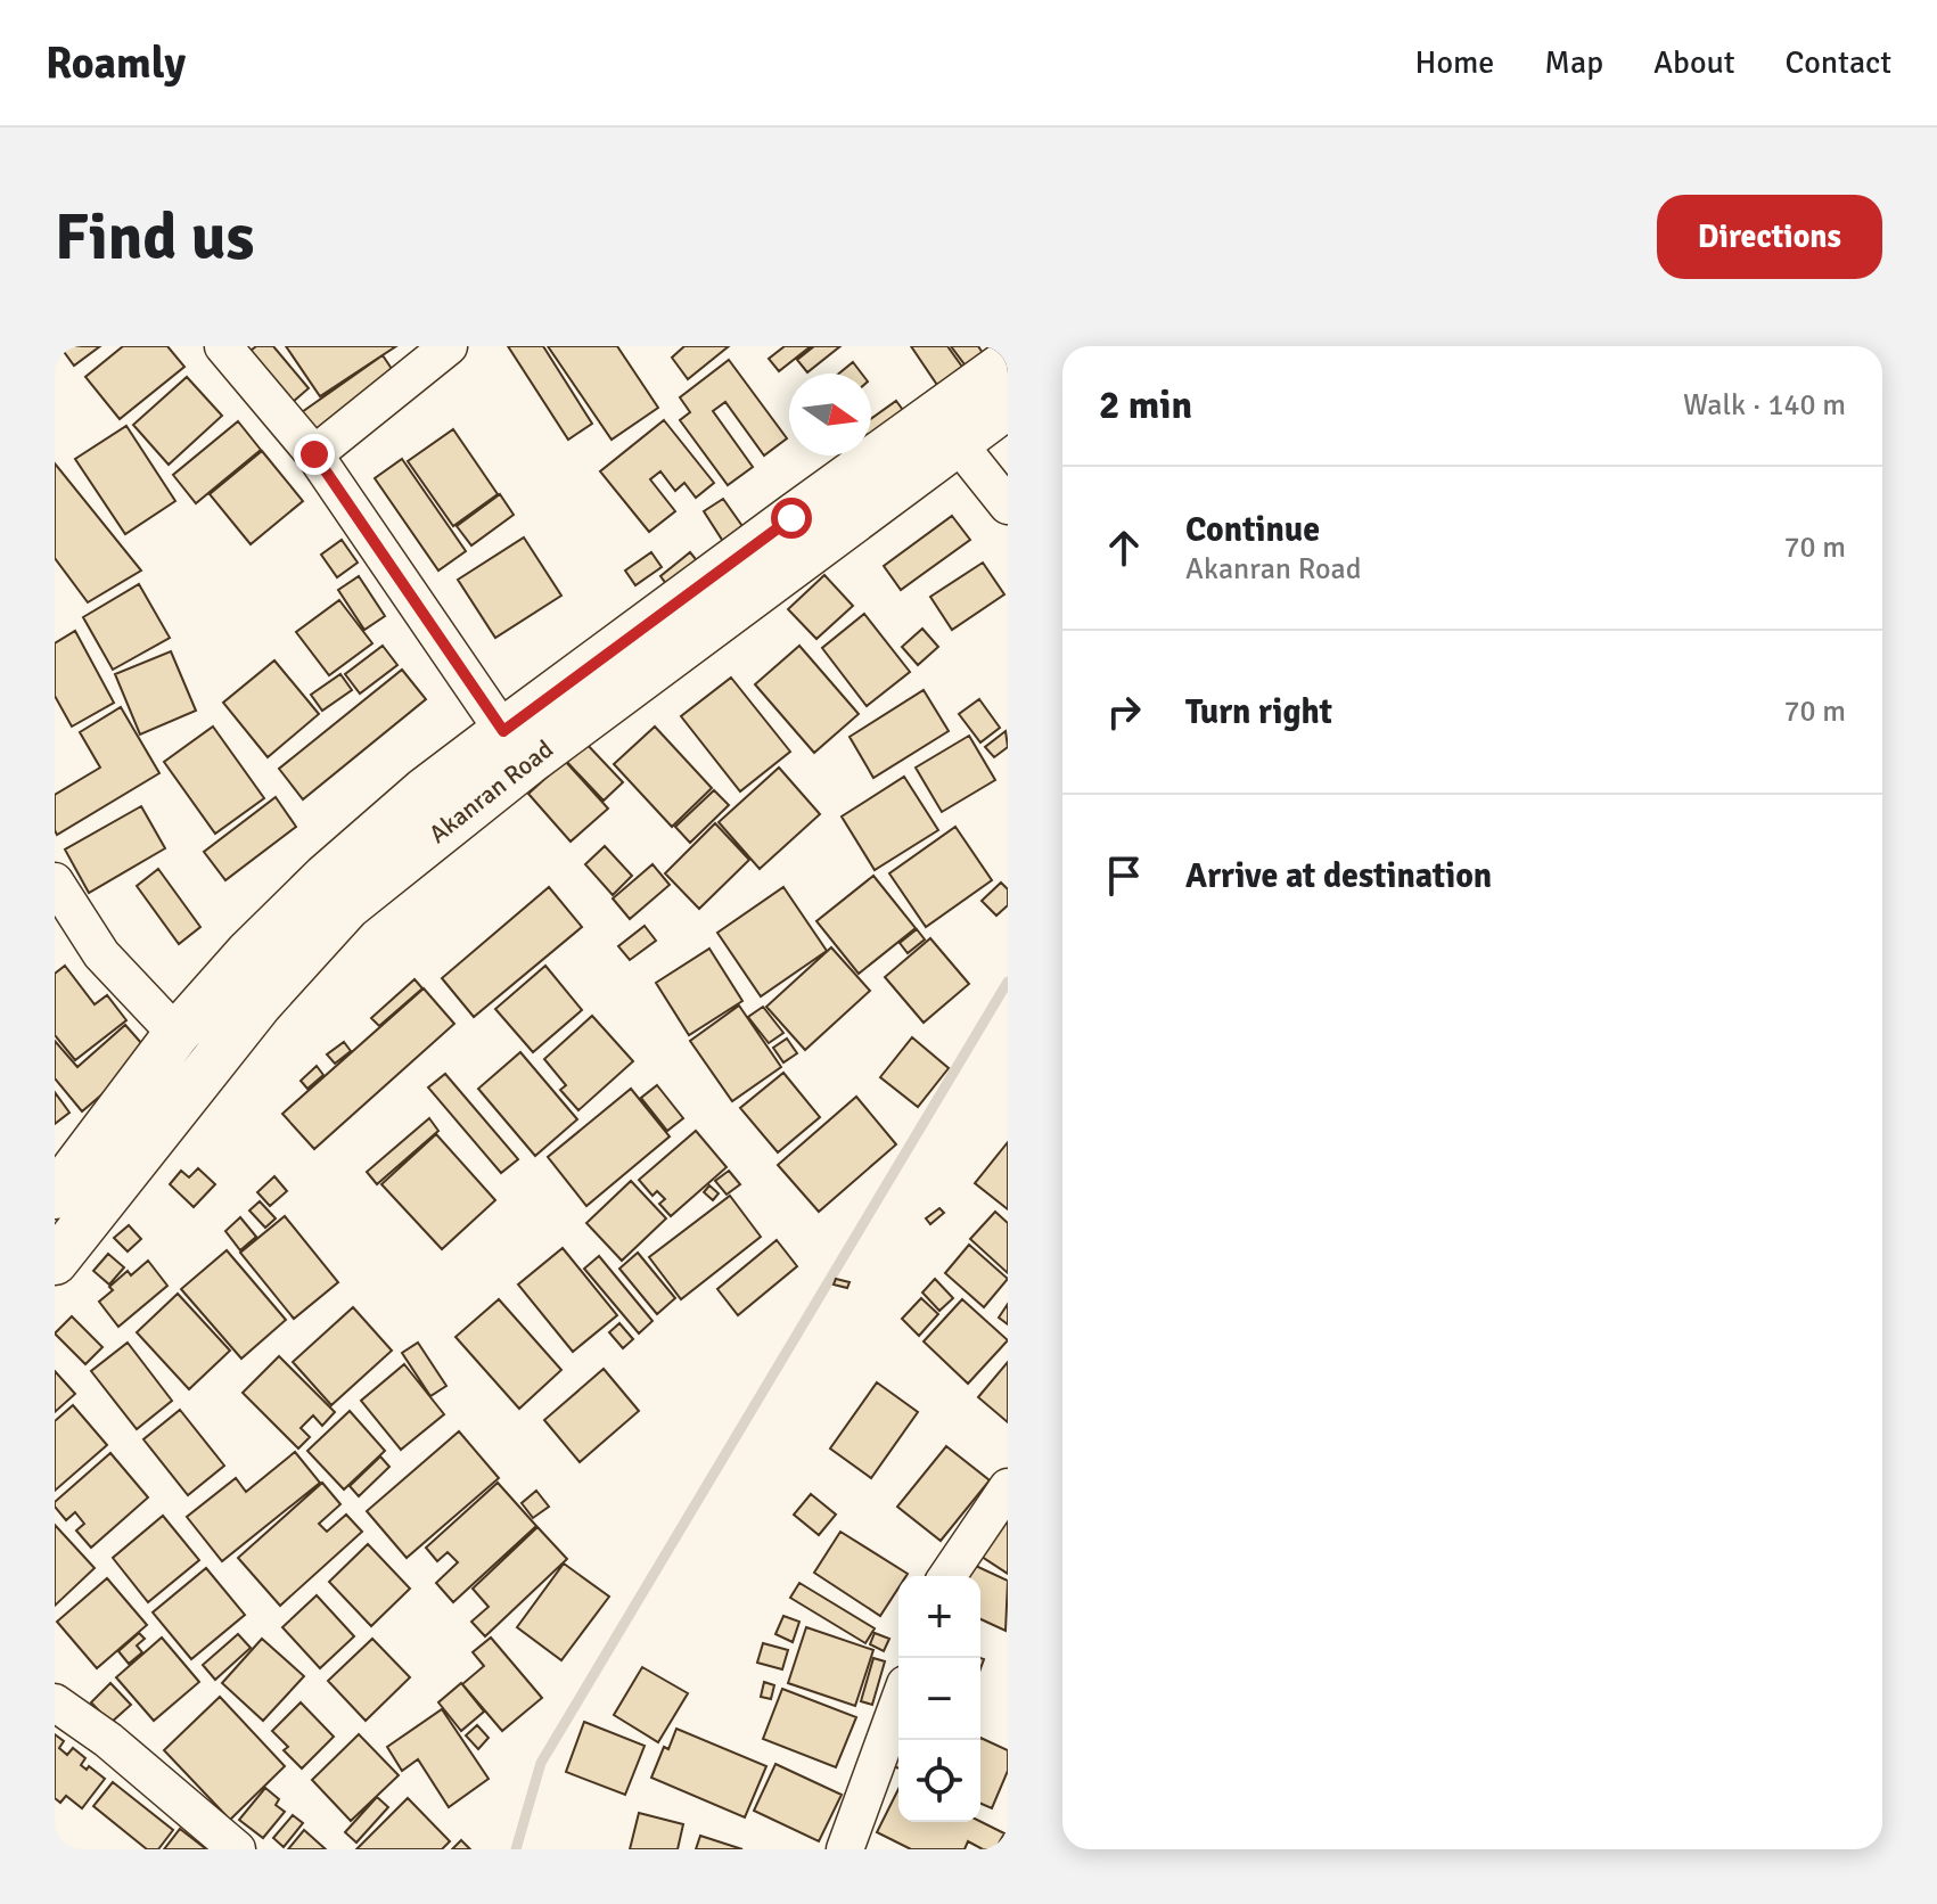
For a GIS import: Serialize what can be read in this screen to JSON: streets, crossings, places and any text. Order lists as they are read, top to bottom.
{
  "streets": {
    "main road": ["Akanran Road"]
  },
  "north": "right",
  "page": {
    "header": "Roamly",
    "nav": [
      "Home",
      "Map",
      "About",
      "Contact"
    ],
    "buttons": "Directions",
    "title": "Find us",
    "heading": ["2 min", "Walk · 140 m"],
    "list": [
      ["Continue", "Akanran Road", "70 m"],
      ["Turn right", "70 m"],
      "Arrive at destination"
    ],
    "map_buttons": ["+", "−"]
  }
}
